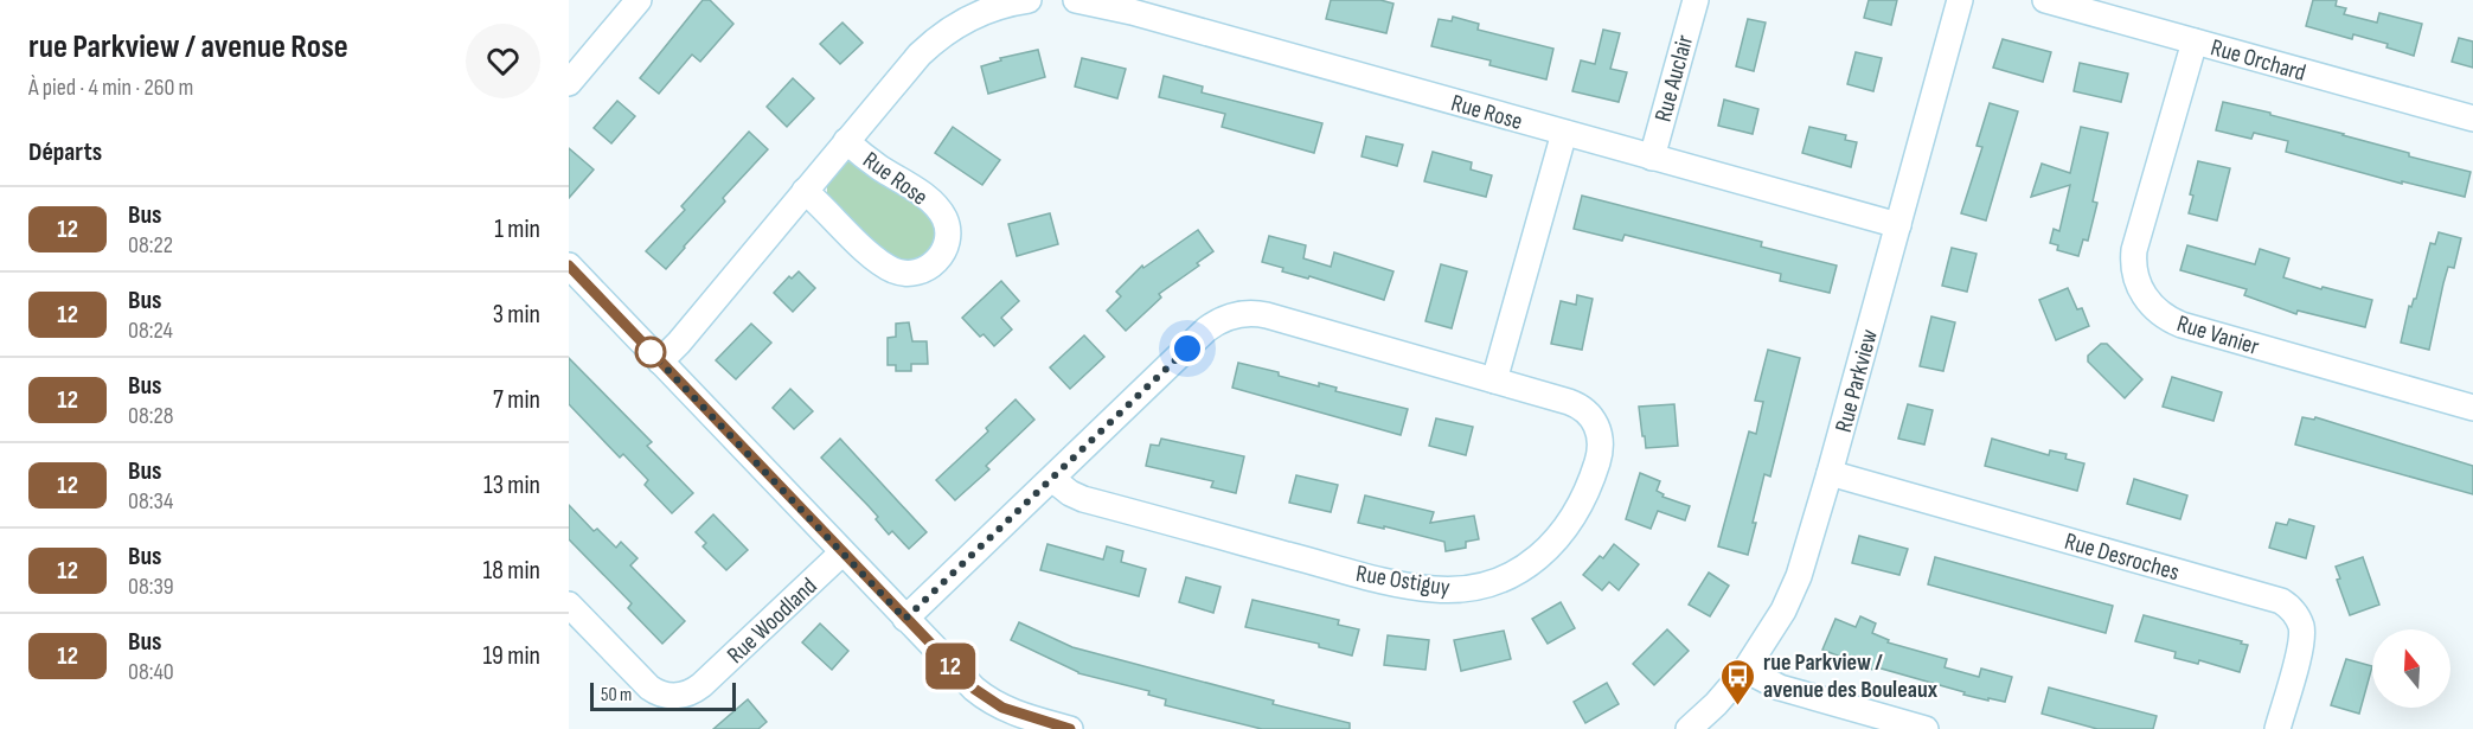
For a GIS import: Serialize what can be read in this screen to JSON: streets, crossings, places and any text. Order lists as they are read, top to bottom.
{
  "streets": {
    "street": [
      "Rue Orchard",
      "Rue Auclair",
      "Rue Rose",
      "Rue Vanier",
      "Rue Parkview",
      "Rue Desroches",
      "Rue Ostiguy",
      "Rue Woodland"
    ]
  },
  "crossings": [
    ["Rue Orchard", "Rue Vanier"],
    ["Rue Auclair", "Rue Rose"],
    ["Rue Rose", "Rue Parkview"],
    ["Rue Parkview", "Rue Desroches"]
  ],
  "places": {
    "bus stop": ["rue Parkview / avenue des Bouleaux"]
  },
  "lines": ["bus line 12"],
  "scale_bar": "50 m",
  "north": "top",
  "page": {
    "heading": [
      ["rue Parkview / avenue Rose", "À pied · 4 min · 260 m"],
      "Départs"
    ],
    "on_map": "12",
    "list": [
      {
        "mark": "12",
        "name": "Bus",
        "note": "08:22",
        "value": "1 min"
      },
      {
        "mark": "12",
        "name": "Bus",
        "note": "08:24",
        "value": "3 min"
      },
      {
        "mark": "12",
        "name": "Bus",
        "note": "08:28",
        "value": "7 min"
      },
      {
        "mark": "12",
        "name": "Bus",
        "note": "08:34",
        "value": "13 min"
      },
      {
        "mark": "12",
        "name": "Bus",
        "note": "08:39",
        "value": "18 min"
      },
      {
        "mark": "12",
        "name": "Bus",
        "note": "08:40",
        "value": "19 min"
      }
    ],
    "scale": "50 m"
  }
}
